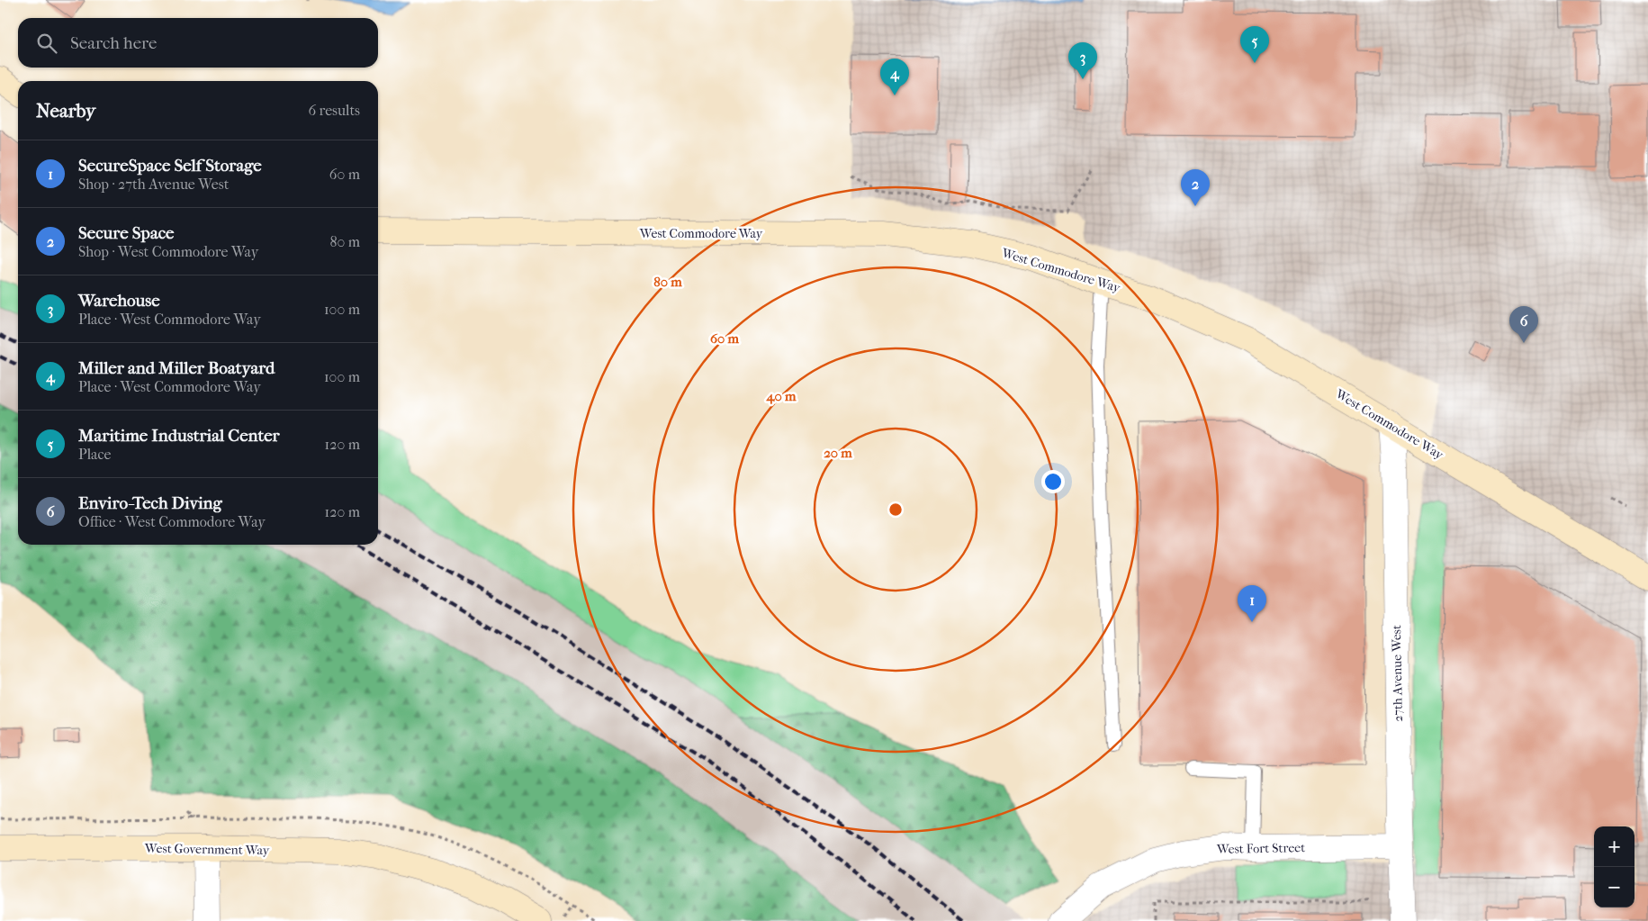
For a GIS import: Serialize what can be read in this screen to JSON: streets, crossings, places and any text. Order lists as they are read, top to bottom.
{
  "streets": {
    "street": [
      "West Commodore Way",
      "27th Avenue West",
      "West Fort Street",
      "West Government Way"
    ]
  },
  "crossings": [
    ["West Commodore Way", "27th Avenue West"],
    ["27th Avenue West", "West Fort Street"]
  ],
  "page": {
    "search": "Search here",
    "pins": [
      "5",
      "3",
      "4",
      "2",
      "6",
      "1"
    ],
    "heading": ["Nearby", "6 results"],
    "list": [
      {
        "mark": "1",
        "name": "SecureSpace Self Storage",
        "note": "Shop · 27th Avenue West",
        "value": "60 m"
      },
      {
        "mark": "2",
        "name": "Secure Space",
        "note": "Shop · West Commodore Way",
        "value": "80 m"
      },
      {
        "mark": "3",
        "name": "Warehouse",
        "note": "Place · West Commodore Way",
        "value": "100 m"
      },
      {
        "mark": "4",
        "name": "Miller and Miller Boatyard",
        "note": "Place · West Commodore Way",
        "value": "100 m"
      },
      {
        "mark": "5",
        "name": "Maritime Industrial Center",
        "note": "Place",
        "value": "120 m"
      },
      {
        "mark": "6",
        "name": "Enviro-Tech Diving",
        "note": "Office · West Commodore Way",
        "value": "120 m"
      }
    ],
    "map_buttons": ["+", "−"]
  },
  "rings": [
    "80 m",
    "60 m",
    "40 m",
    "20 m"
  ]
}
